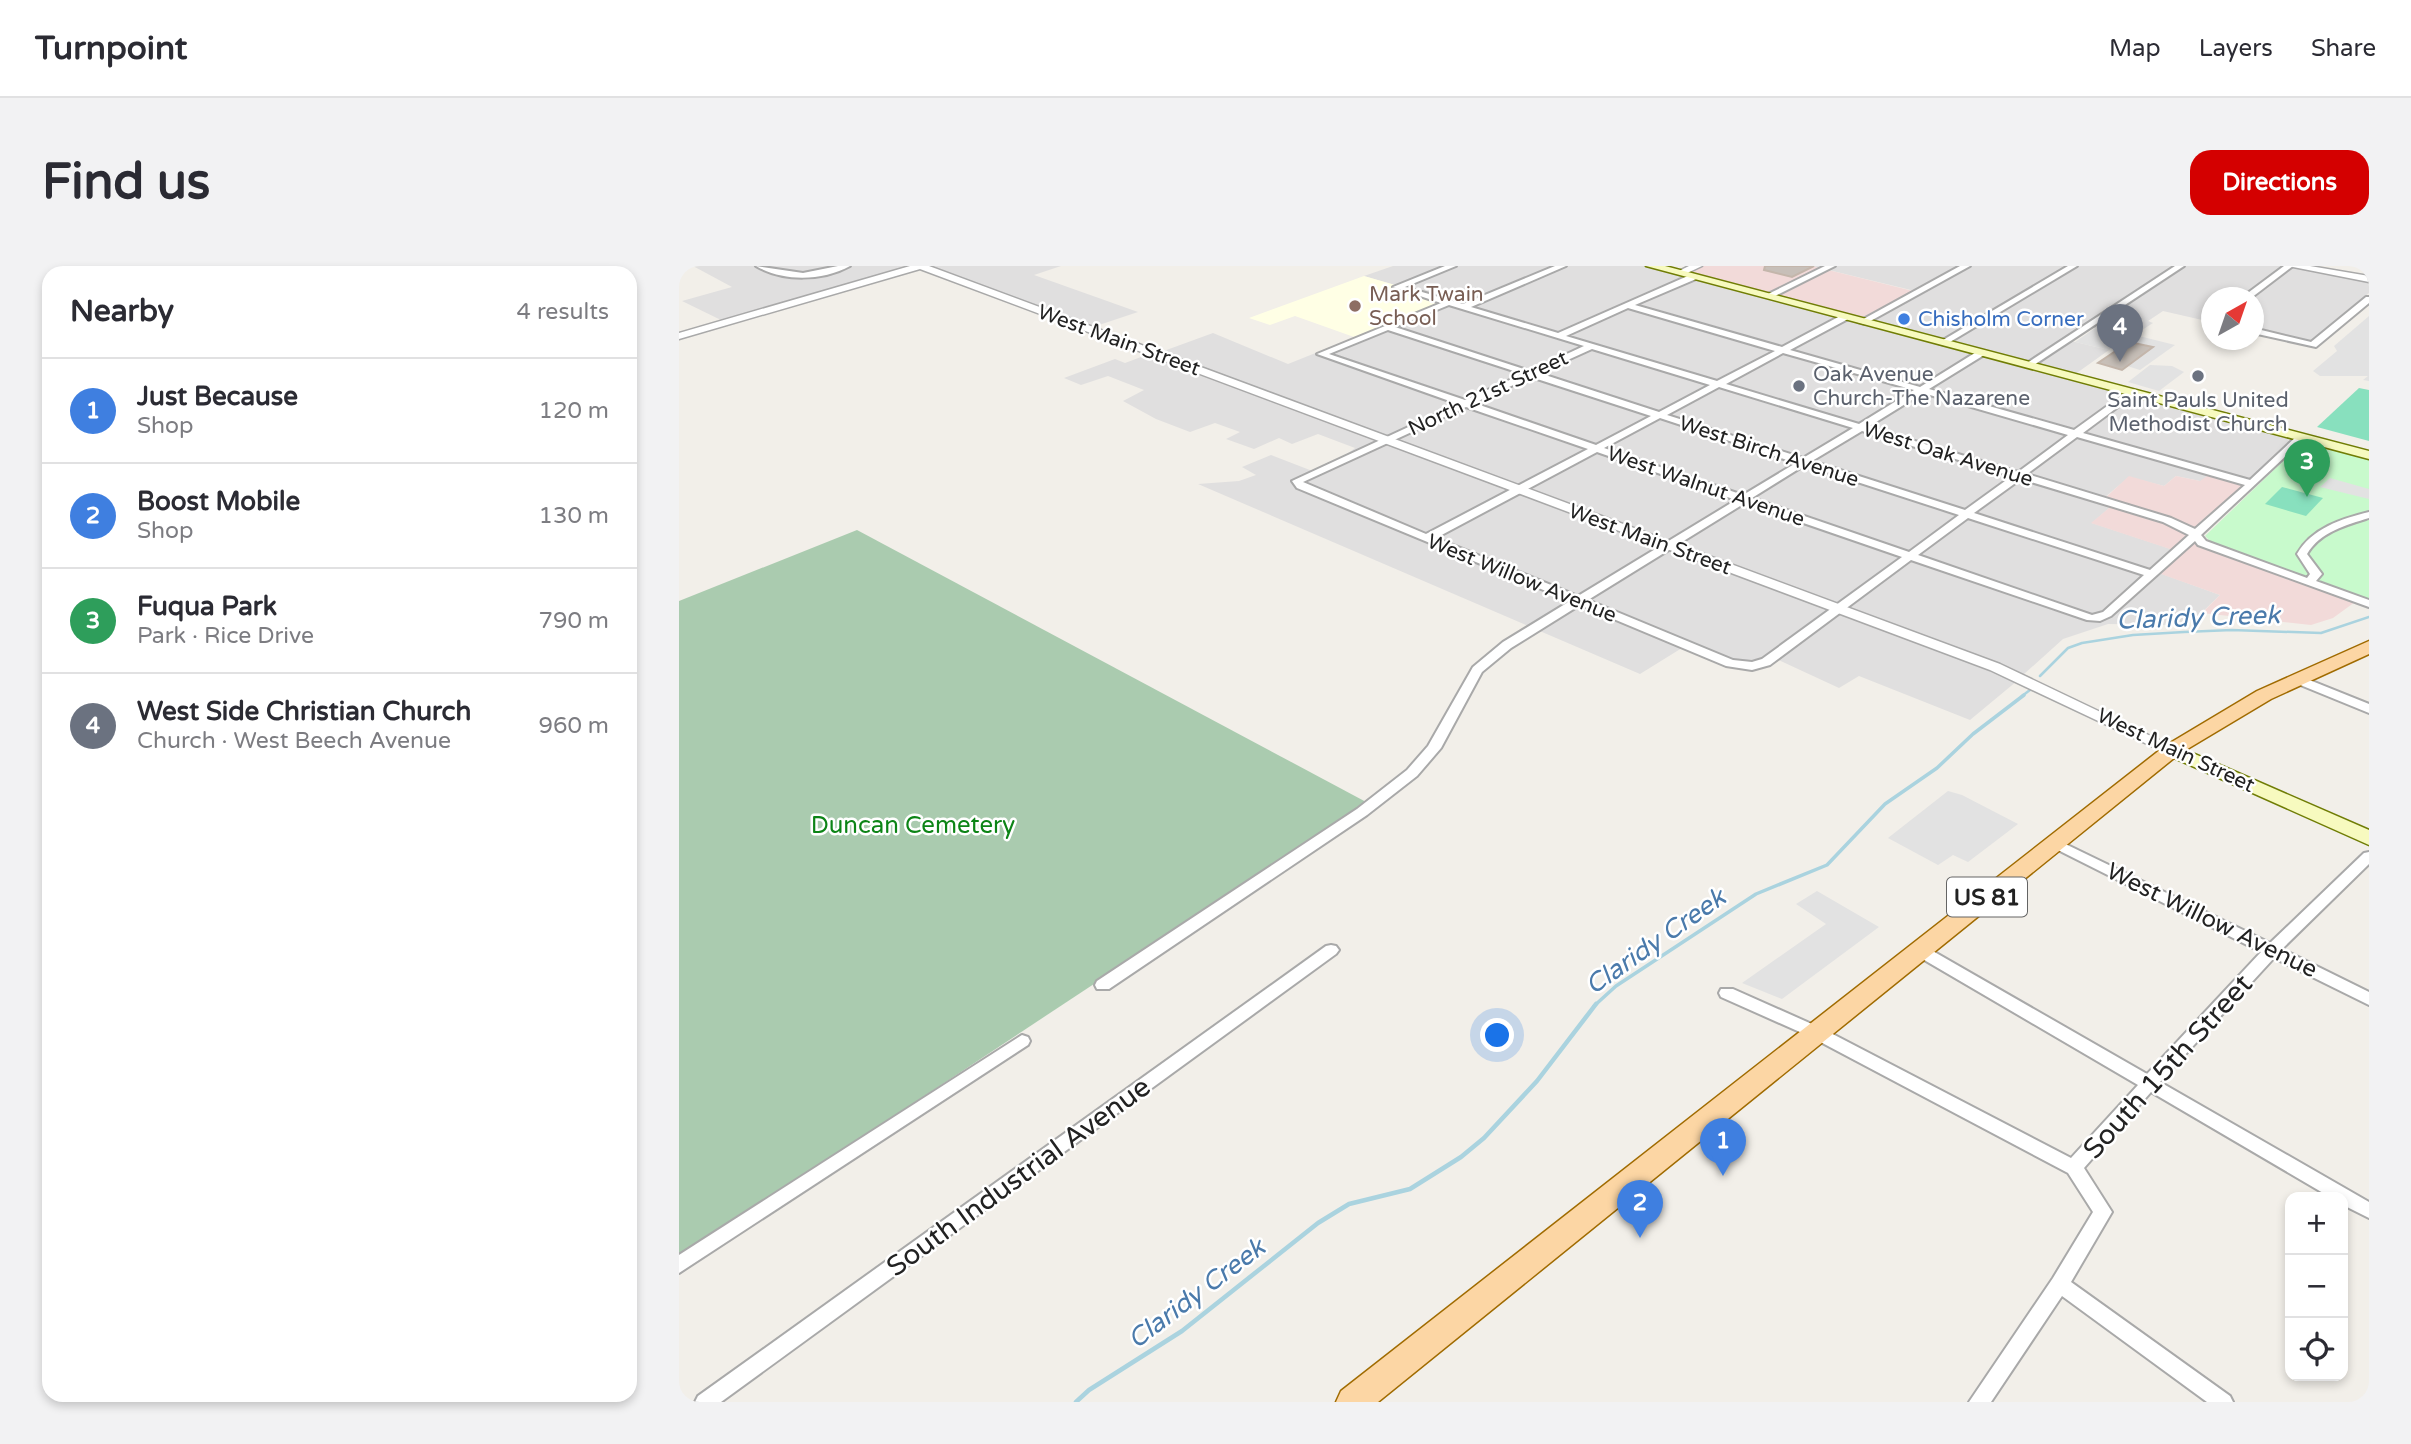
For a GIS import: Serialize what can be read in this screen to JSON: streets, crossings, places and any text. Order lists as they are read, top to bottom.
{
  "streets": {
    "main road": ["West Main Street", "US 81"],
    "street": [
      "North 21st Street",
      "West Birch Avenue",
      "West Oak Avenue",
      "West Walnut Avenue",
      "West Willow Avenue",
      "South 15th Street",
      "South Industrial Avenue"
    ]
  },
  "crossings": [
    ["West Main Street", "North 21st Street"],
    ["West Main Street", "West Willow Avenue"],
    ["West Main Street", "US 81"],
    ["North 21st Street", "West Birch Avenue"],
    ["North 21st Street", "West Oak Avenue"],
    ["North 21st Street", "West Walnut Avenue"],
    ["North 21st Street", "West Willow Avenue"],
    ["West Birch Avenue", "West Walnut Avenue"],
    ["West Willow Avenue", "US 81"],
    ["West Willow Avenue", "South 15th Street"]
  ],
  "water": ["Claridy Creek"],
  "parks": ["Duncan Cemetery"],
  "places": [
    "Mark Twain School",
    "Chisholm Corner",
    "Saint Pauls United Methodist Church",
    "Oak Avenue Church-The Nazarene"
  ],
  "north": "top right",
  "page": {
    "header": "Turnpoint",
    "nav": ["Map", "Layers", "Share"],
    "buttons": "Directions",
    "title": "Find us",
    "heading": ["Nearby", "4 results"],
    "pins": [
      "4",
      "3",
      "1",
      "2"
    ],
    "list": [
      {
        "mark": "1",
        "name": "Just Because",
        "note": "Shop",
        "value": "120 m"
      },
      {
        "mark": "2",
        "name": "Boost Mobile",
        "note": "Shop",
        "value": "130 m"
      },
      {
        "mark": "3",
        "name": "Fuqua Park",
        "note": "Park · Rice Drive",
        "value": "790 m"
      },
      {
        "mark": "4",
        "name": "West Side Christian Church",
        "note": "Church · West Beech Avenue",
        "value": "960 m"
      }
    ],
    "map_buttons": ["+", "−"]
  }
}
